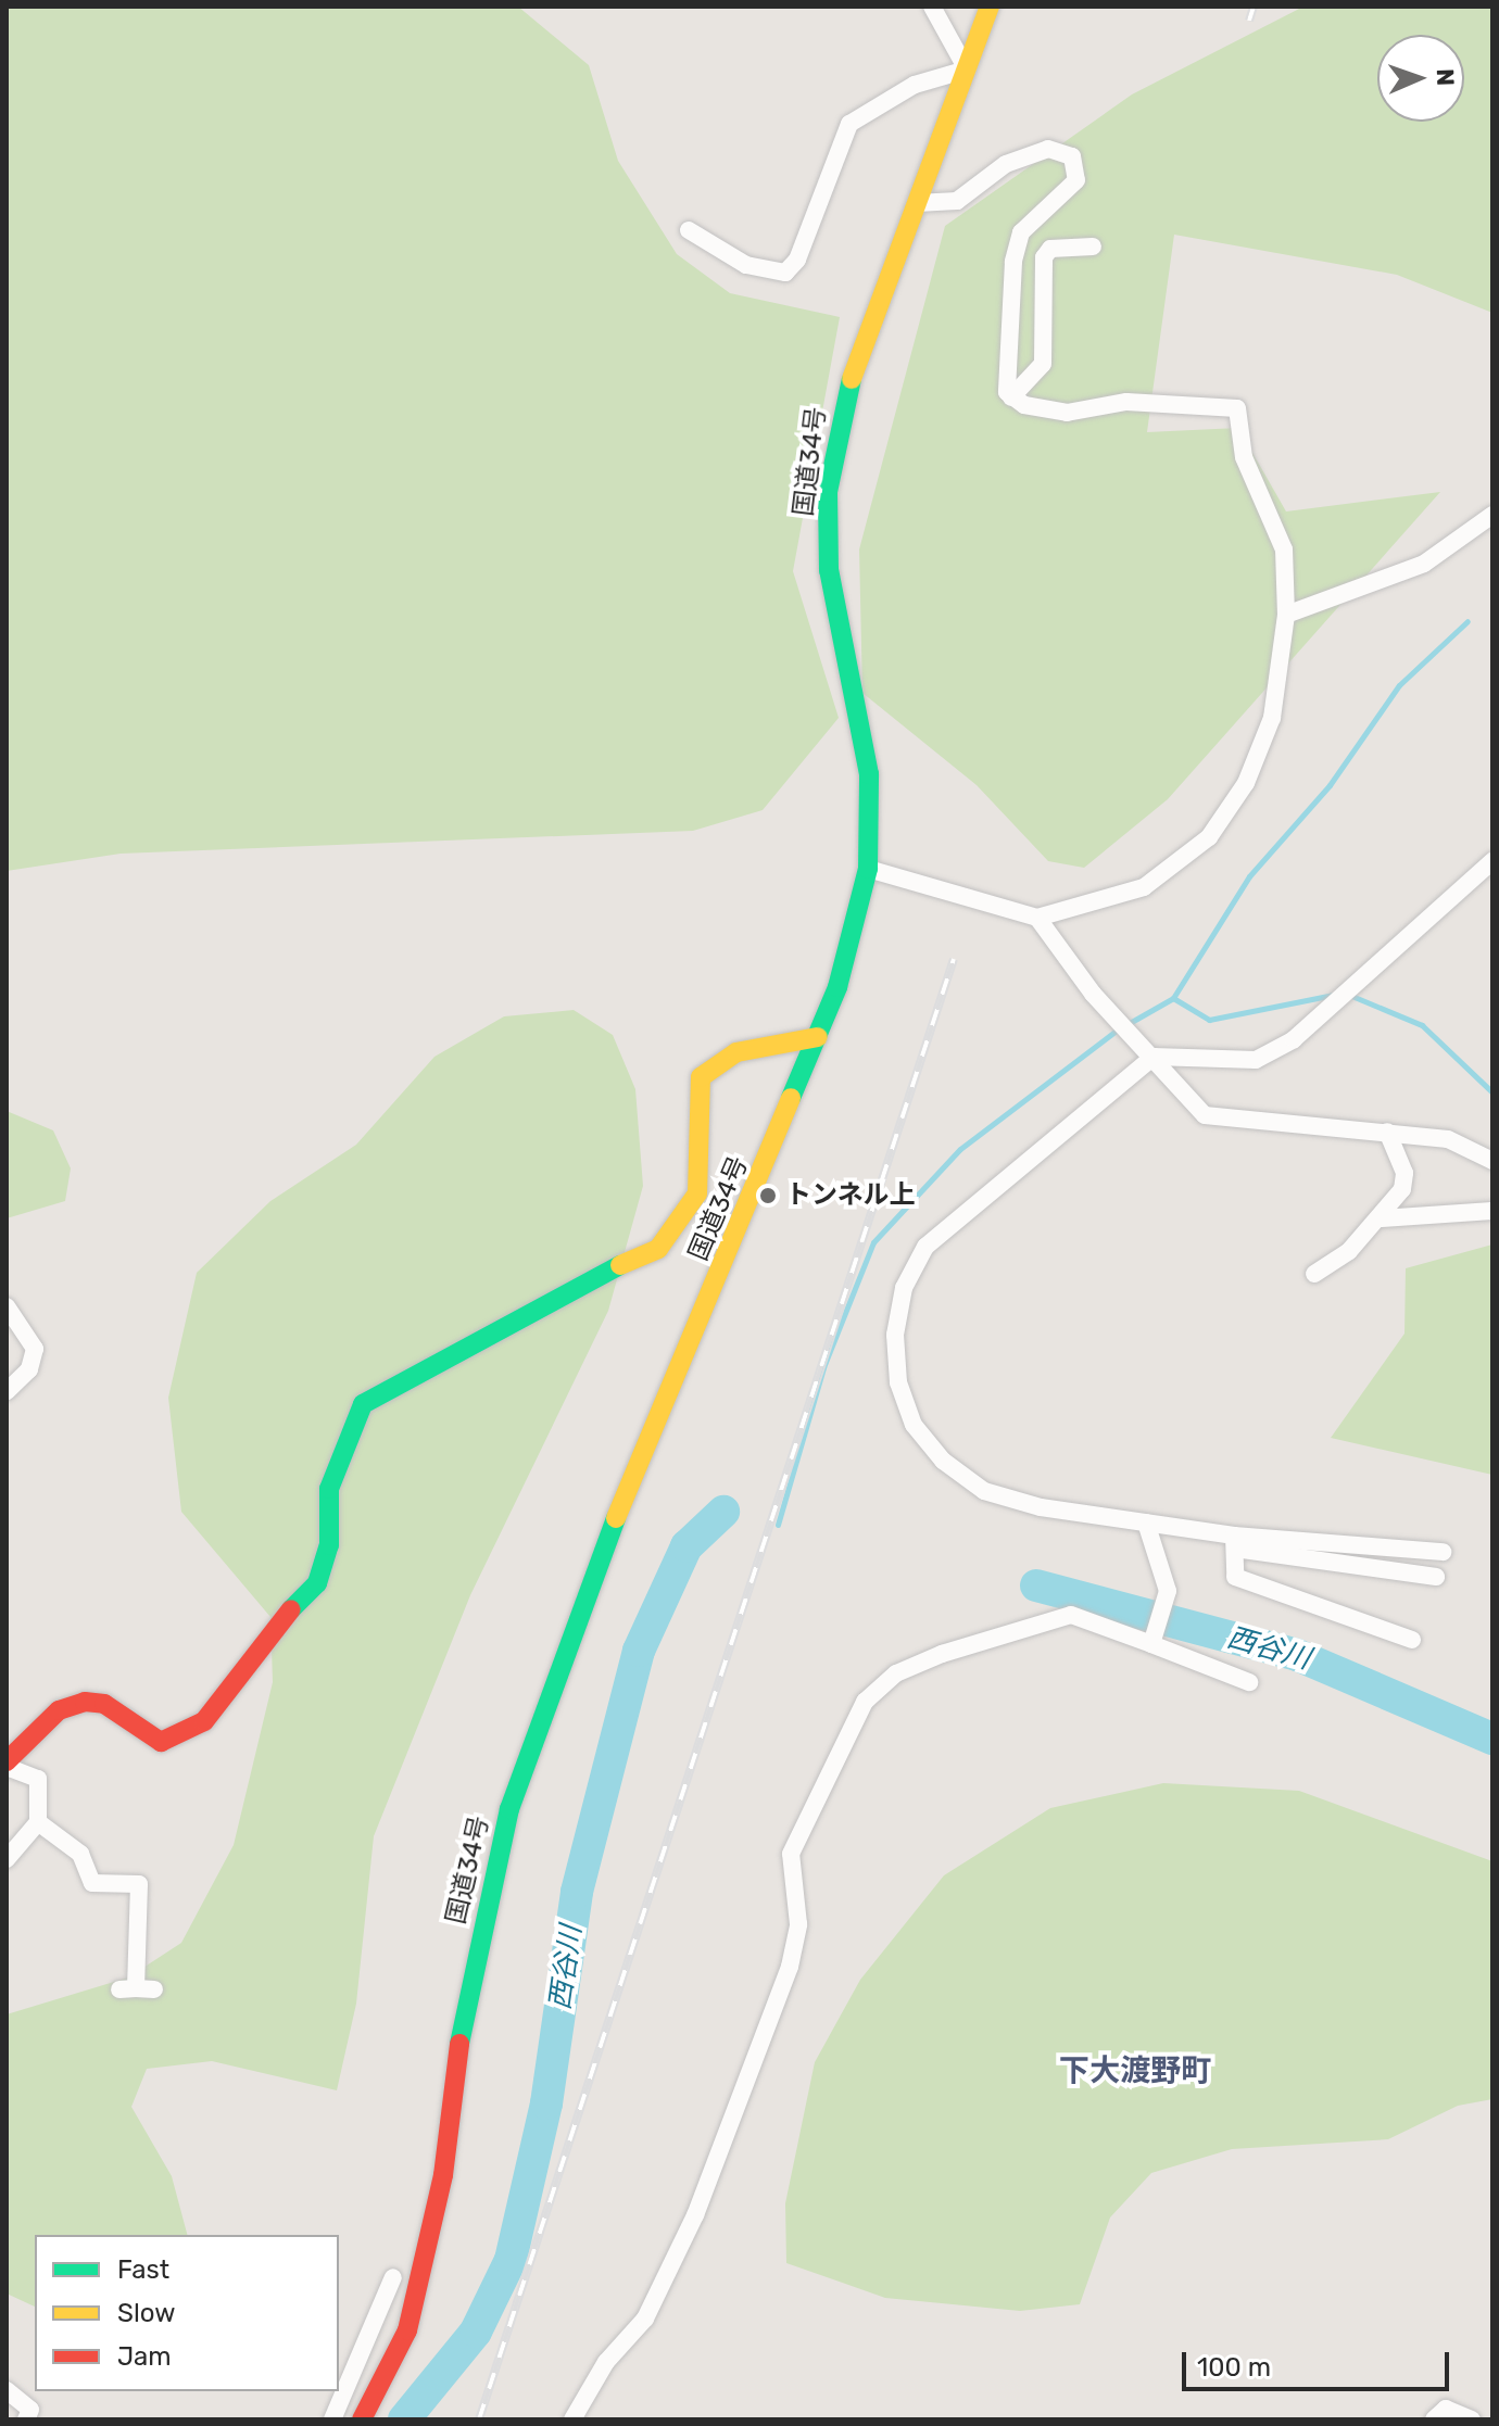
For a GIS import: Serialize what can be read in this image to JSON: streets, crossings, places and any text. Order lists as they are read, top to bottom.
{
  "streets": {
    "main road": ["国道34号"]
  },
  "districts": ["下大渡野町"],
  "water": ["西谷川"],
  "places": ["トンネル上"],
  "legend": ["Fast", "Slow", "Jam"],
  "scale_bar": "100 m",
  "north": "right"
}
